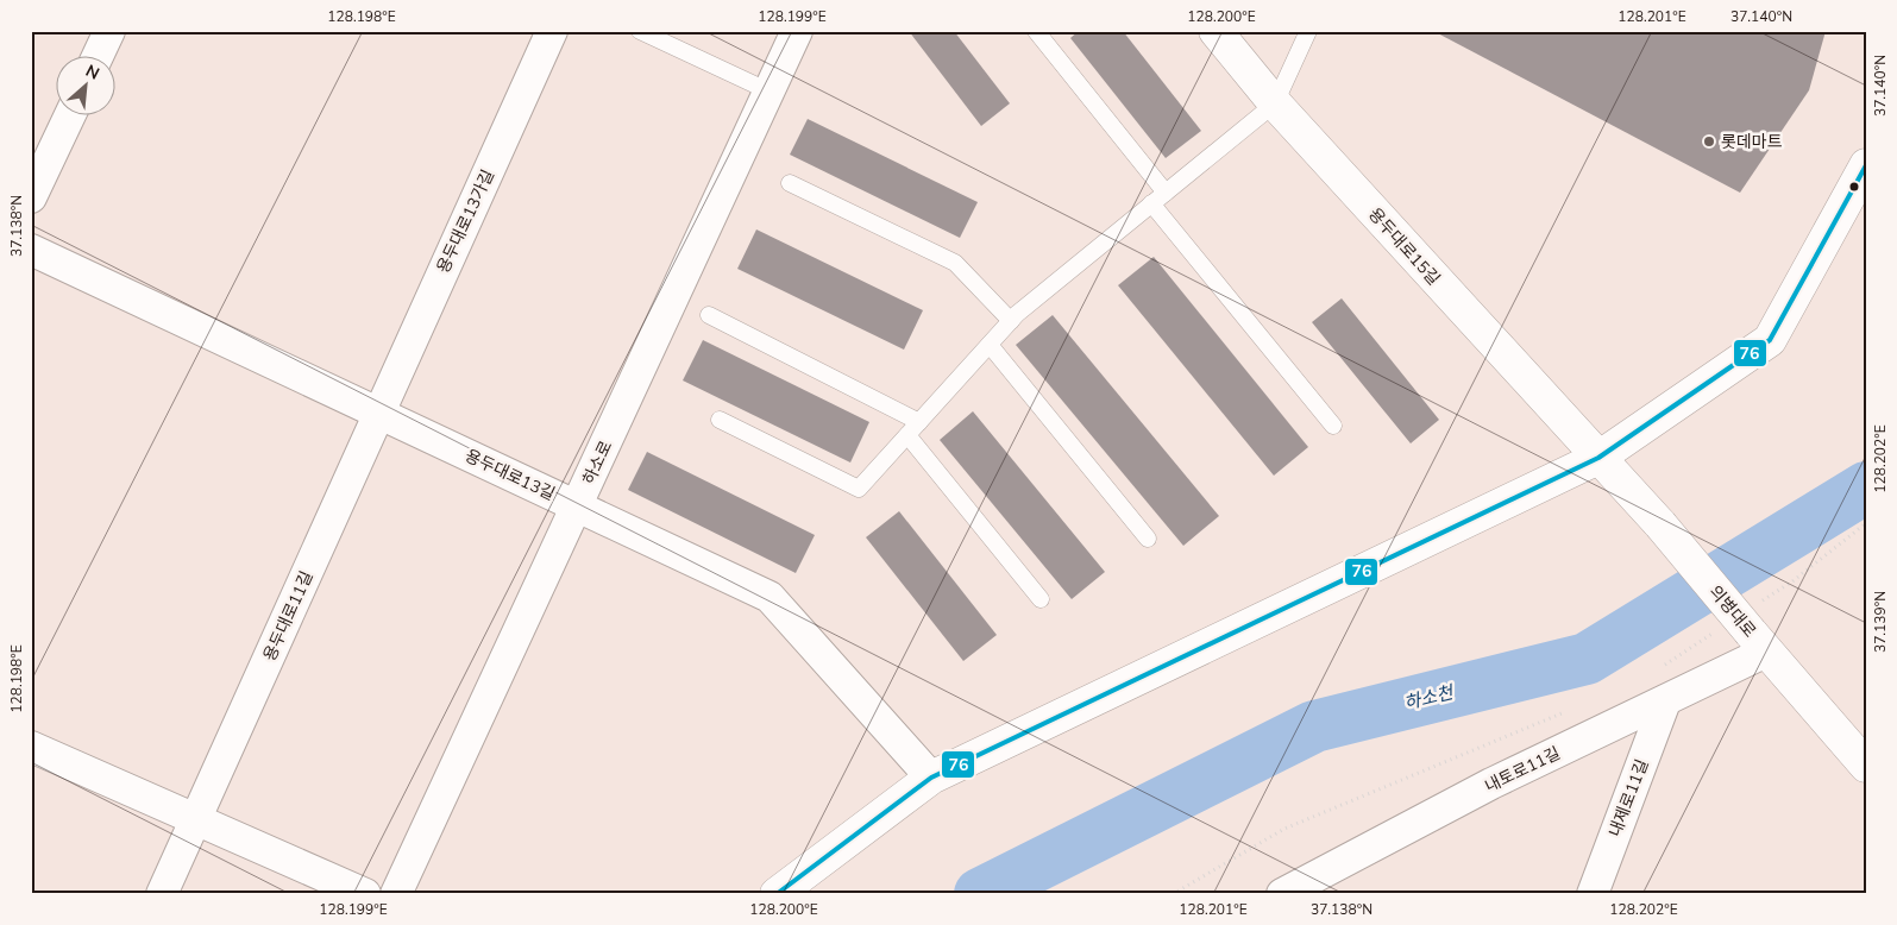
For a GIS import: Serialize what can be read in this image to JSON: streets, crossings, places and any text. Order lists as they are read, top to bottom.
{
  "streets": {
    "street": [
      "용두대로13가길",
      "용두대로15길",
      "하소로",
      "용두대로13길",
      "의병대로",
      "용두대로11길",
      "내토로11길",
      "내제로11길"
    ]
  },
  "crossings": [
    ["용두대로13가길", "용두대로13길"],
    ["용두대로13가길", "용두대로11길"],
    ["용두대로15길", "의병대로"],
    ["하소로", "용두대로13길"],
    ["용두대로13길", "용두대로11길"],
    ["의병대로", "내토로11길"],
    ["내토로11길", "내제로11길"]
  ],
  "water": ["하소천"],
  "places": ["롯데마트"],
  "lines": ["transit line 76"],
  "north": "top right",
  "coordinates": [
    "128.198°E",
    "128.199°E",
    "128.200°E",
    "128.201°E",
    "37.140°N",
    "37.138°N",
    "128.202°E",
    "37.139°N"
  ]
}
